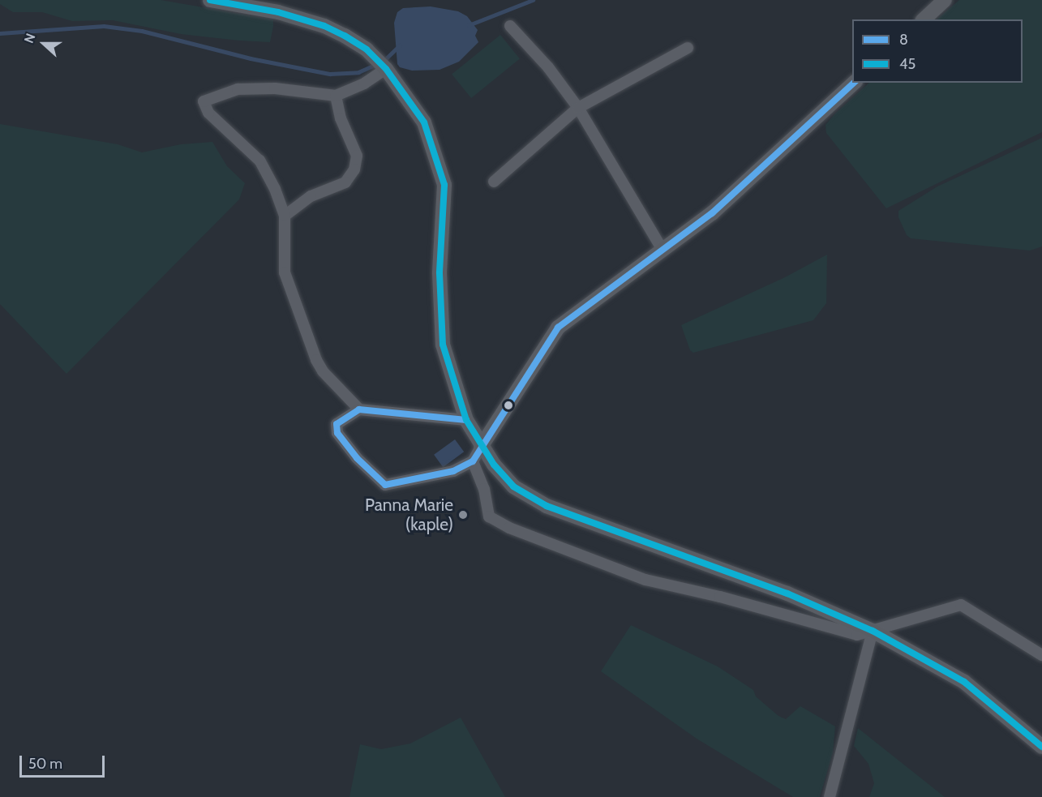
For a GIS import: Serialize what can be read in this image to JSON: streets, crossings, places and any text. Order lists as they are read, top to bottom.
{
  "places": ["Panna Marie (kaple)"],
  "lines": ["transit line 45", "transit line 8"],
  "legend": ["8", "45"],
  "scale_bar": "50 m",
  "north": "left"
}
